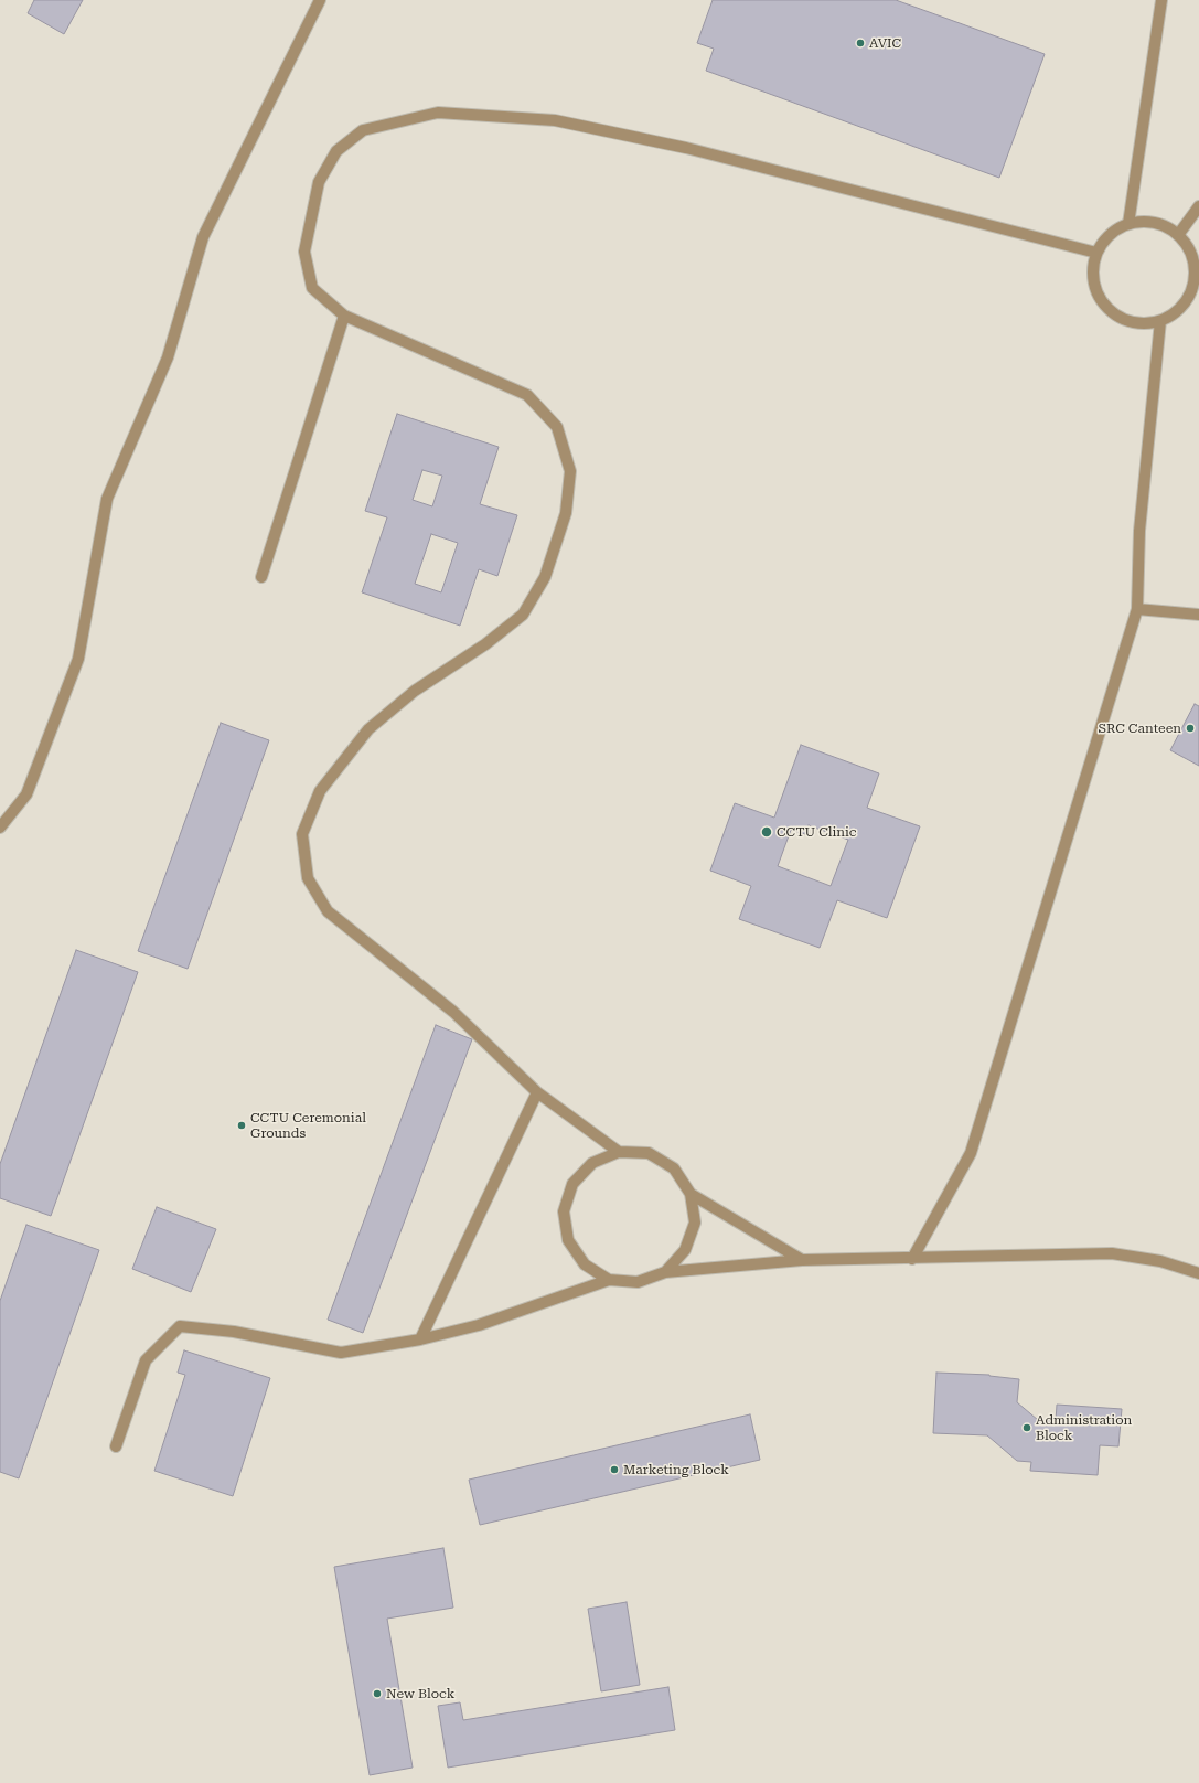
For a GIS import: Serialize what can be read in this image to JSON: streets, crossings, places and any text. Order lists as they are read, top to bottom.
{
  "places": [
    "AVIC",
    "SRC Canteen",
    "CCTU Clinic",
    "CCTU Ceremonial Grounds",
    "Administration Block",
    "Marketing Block",
    "New Block"
  ]
}
